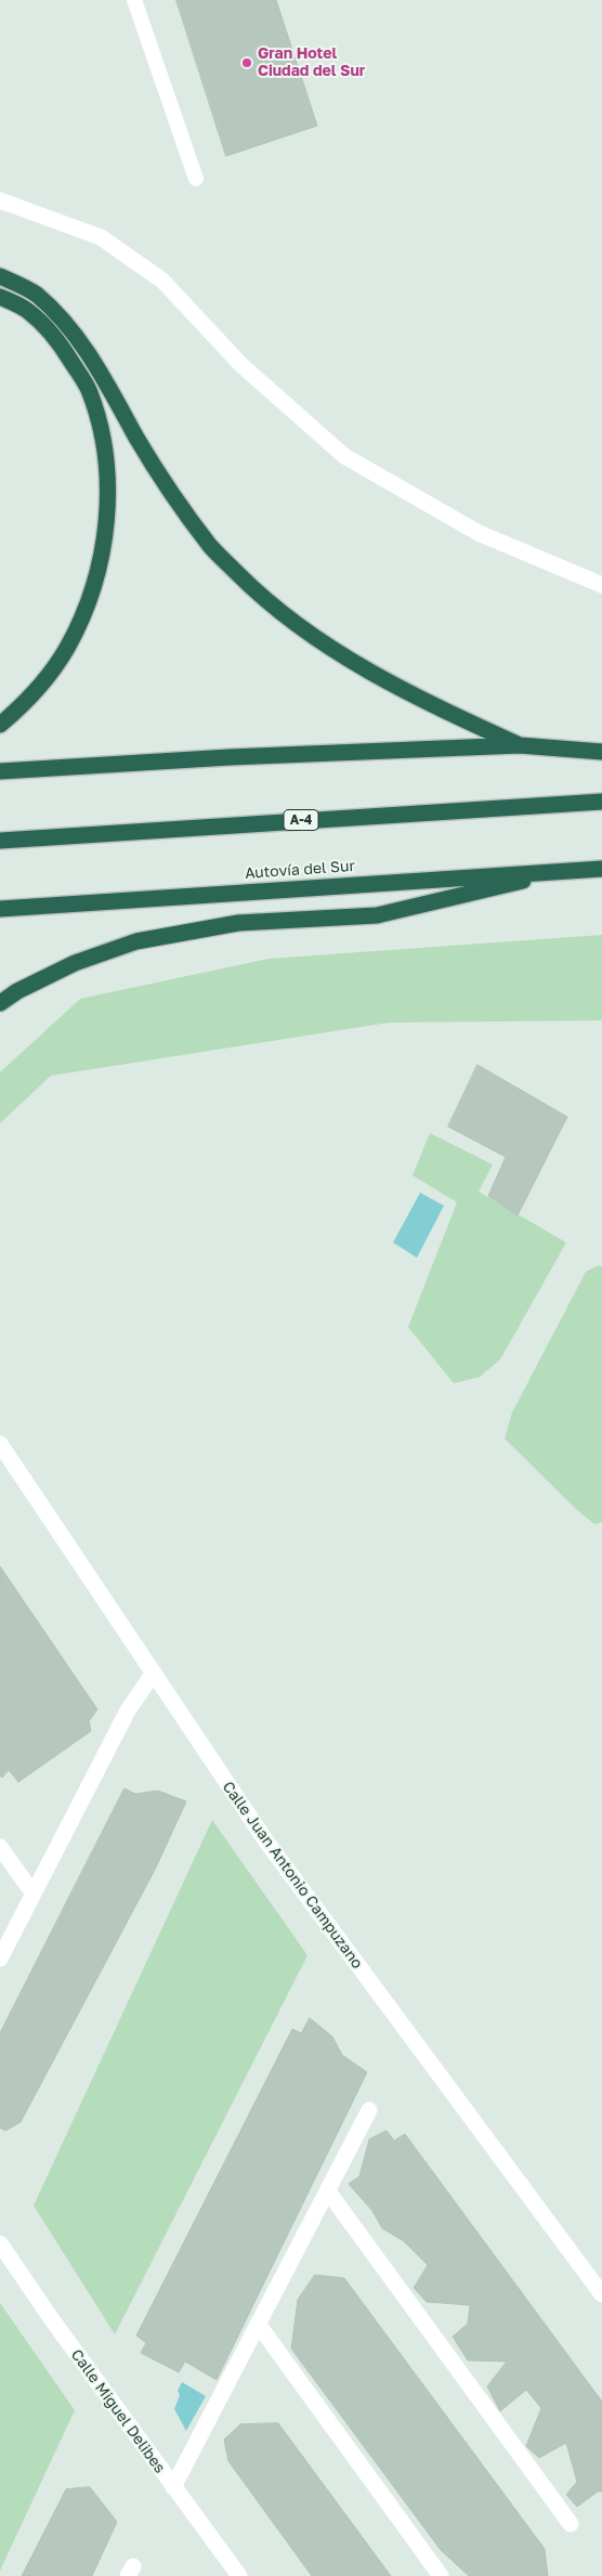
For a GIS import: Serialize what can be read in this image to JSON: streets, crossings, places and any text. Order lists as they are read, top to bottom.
{
  "streets": {
    "highway": ["A-4", "Autovía del Sur"],
    "street": ["Calle Juan Antonio Campuzano", "Calle Miguel Delibes"]
  },
  "places": ["Gran Hotel Ciudad del Sur"]
}
